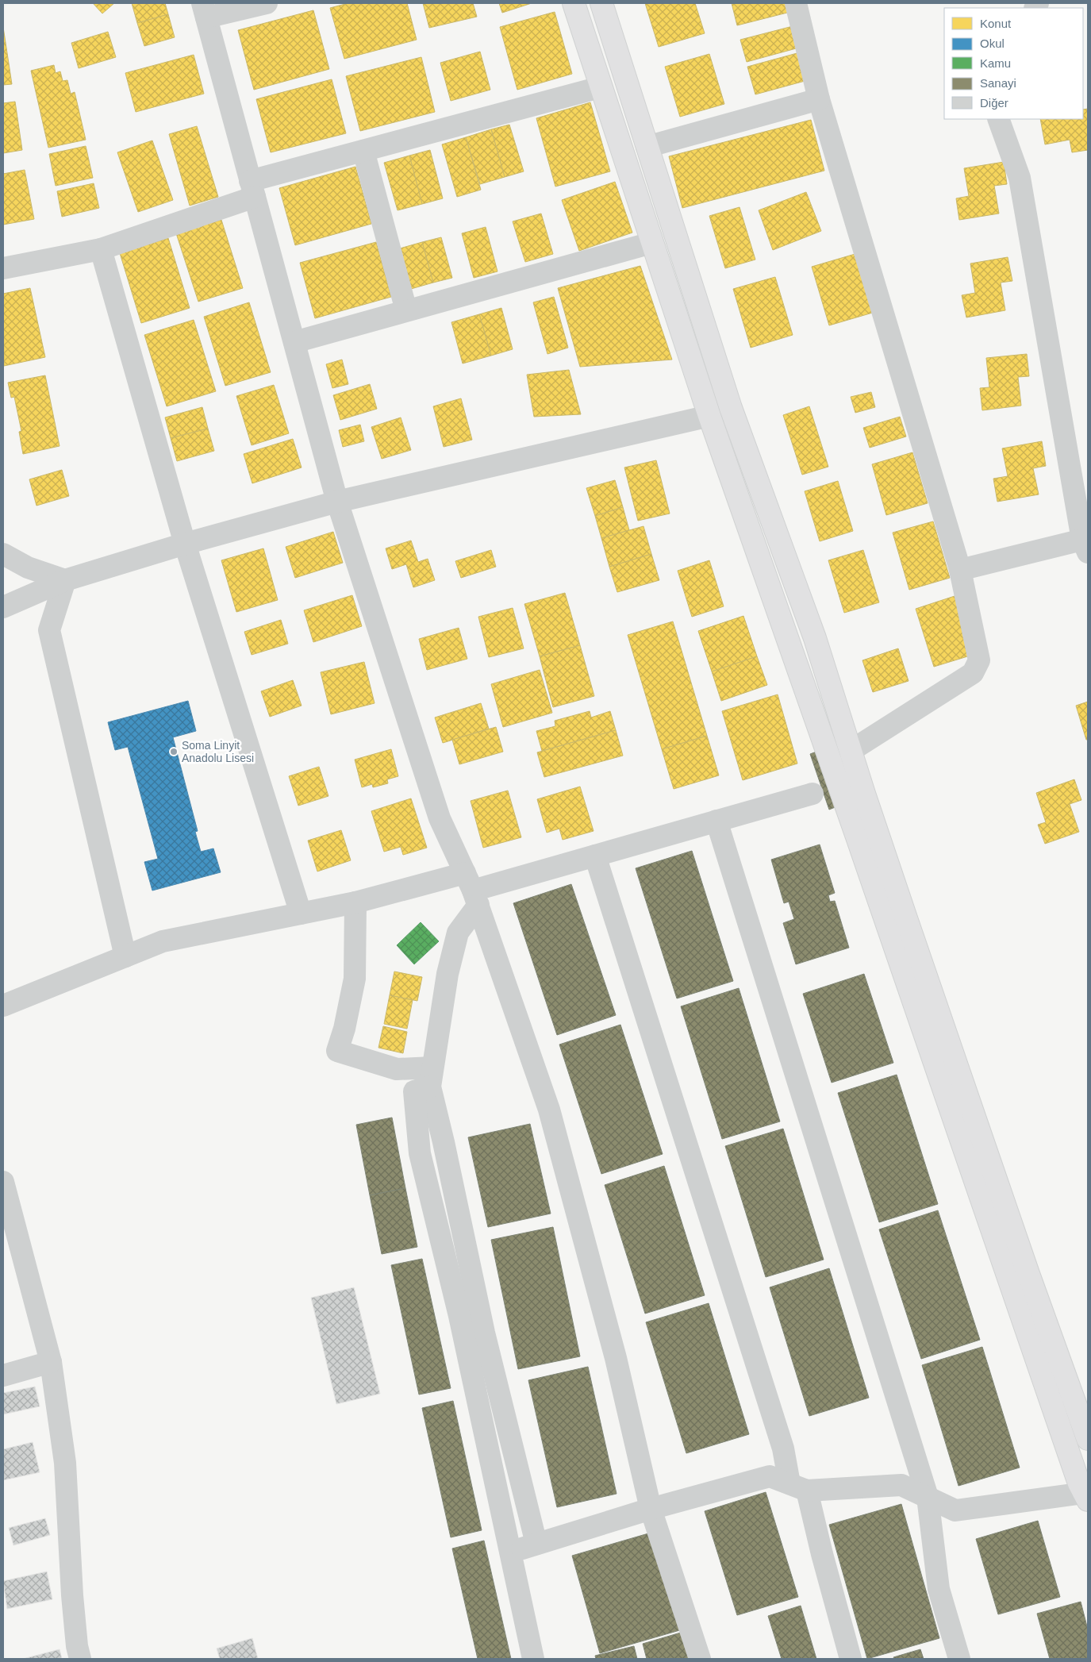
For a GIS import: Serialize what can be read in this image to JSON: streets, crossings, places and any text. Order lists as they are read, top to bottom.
{
  "places": ["Soma Linyit Anadolu Lisesi"],
  "legend": [
    "Konut",
    "Okul",
    "Kamu",
    "Sanayi",
    "Diğer"
  ]
}
